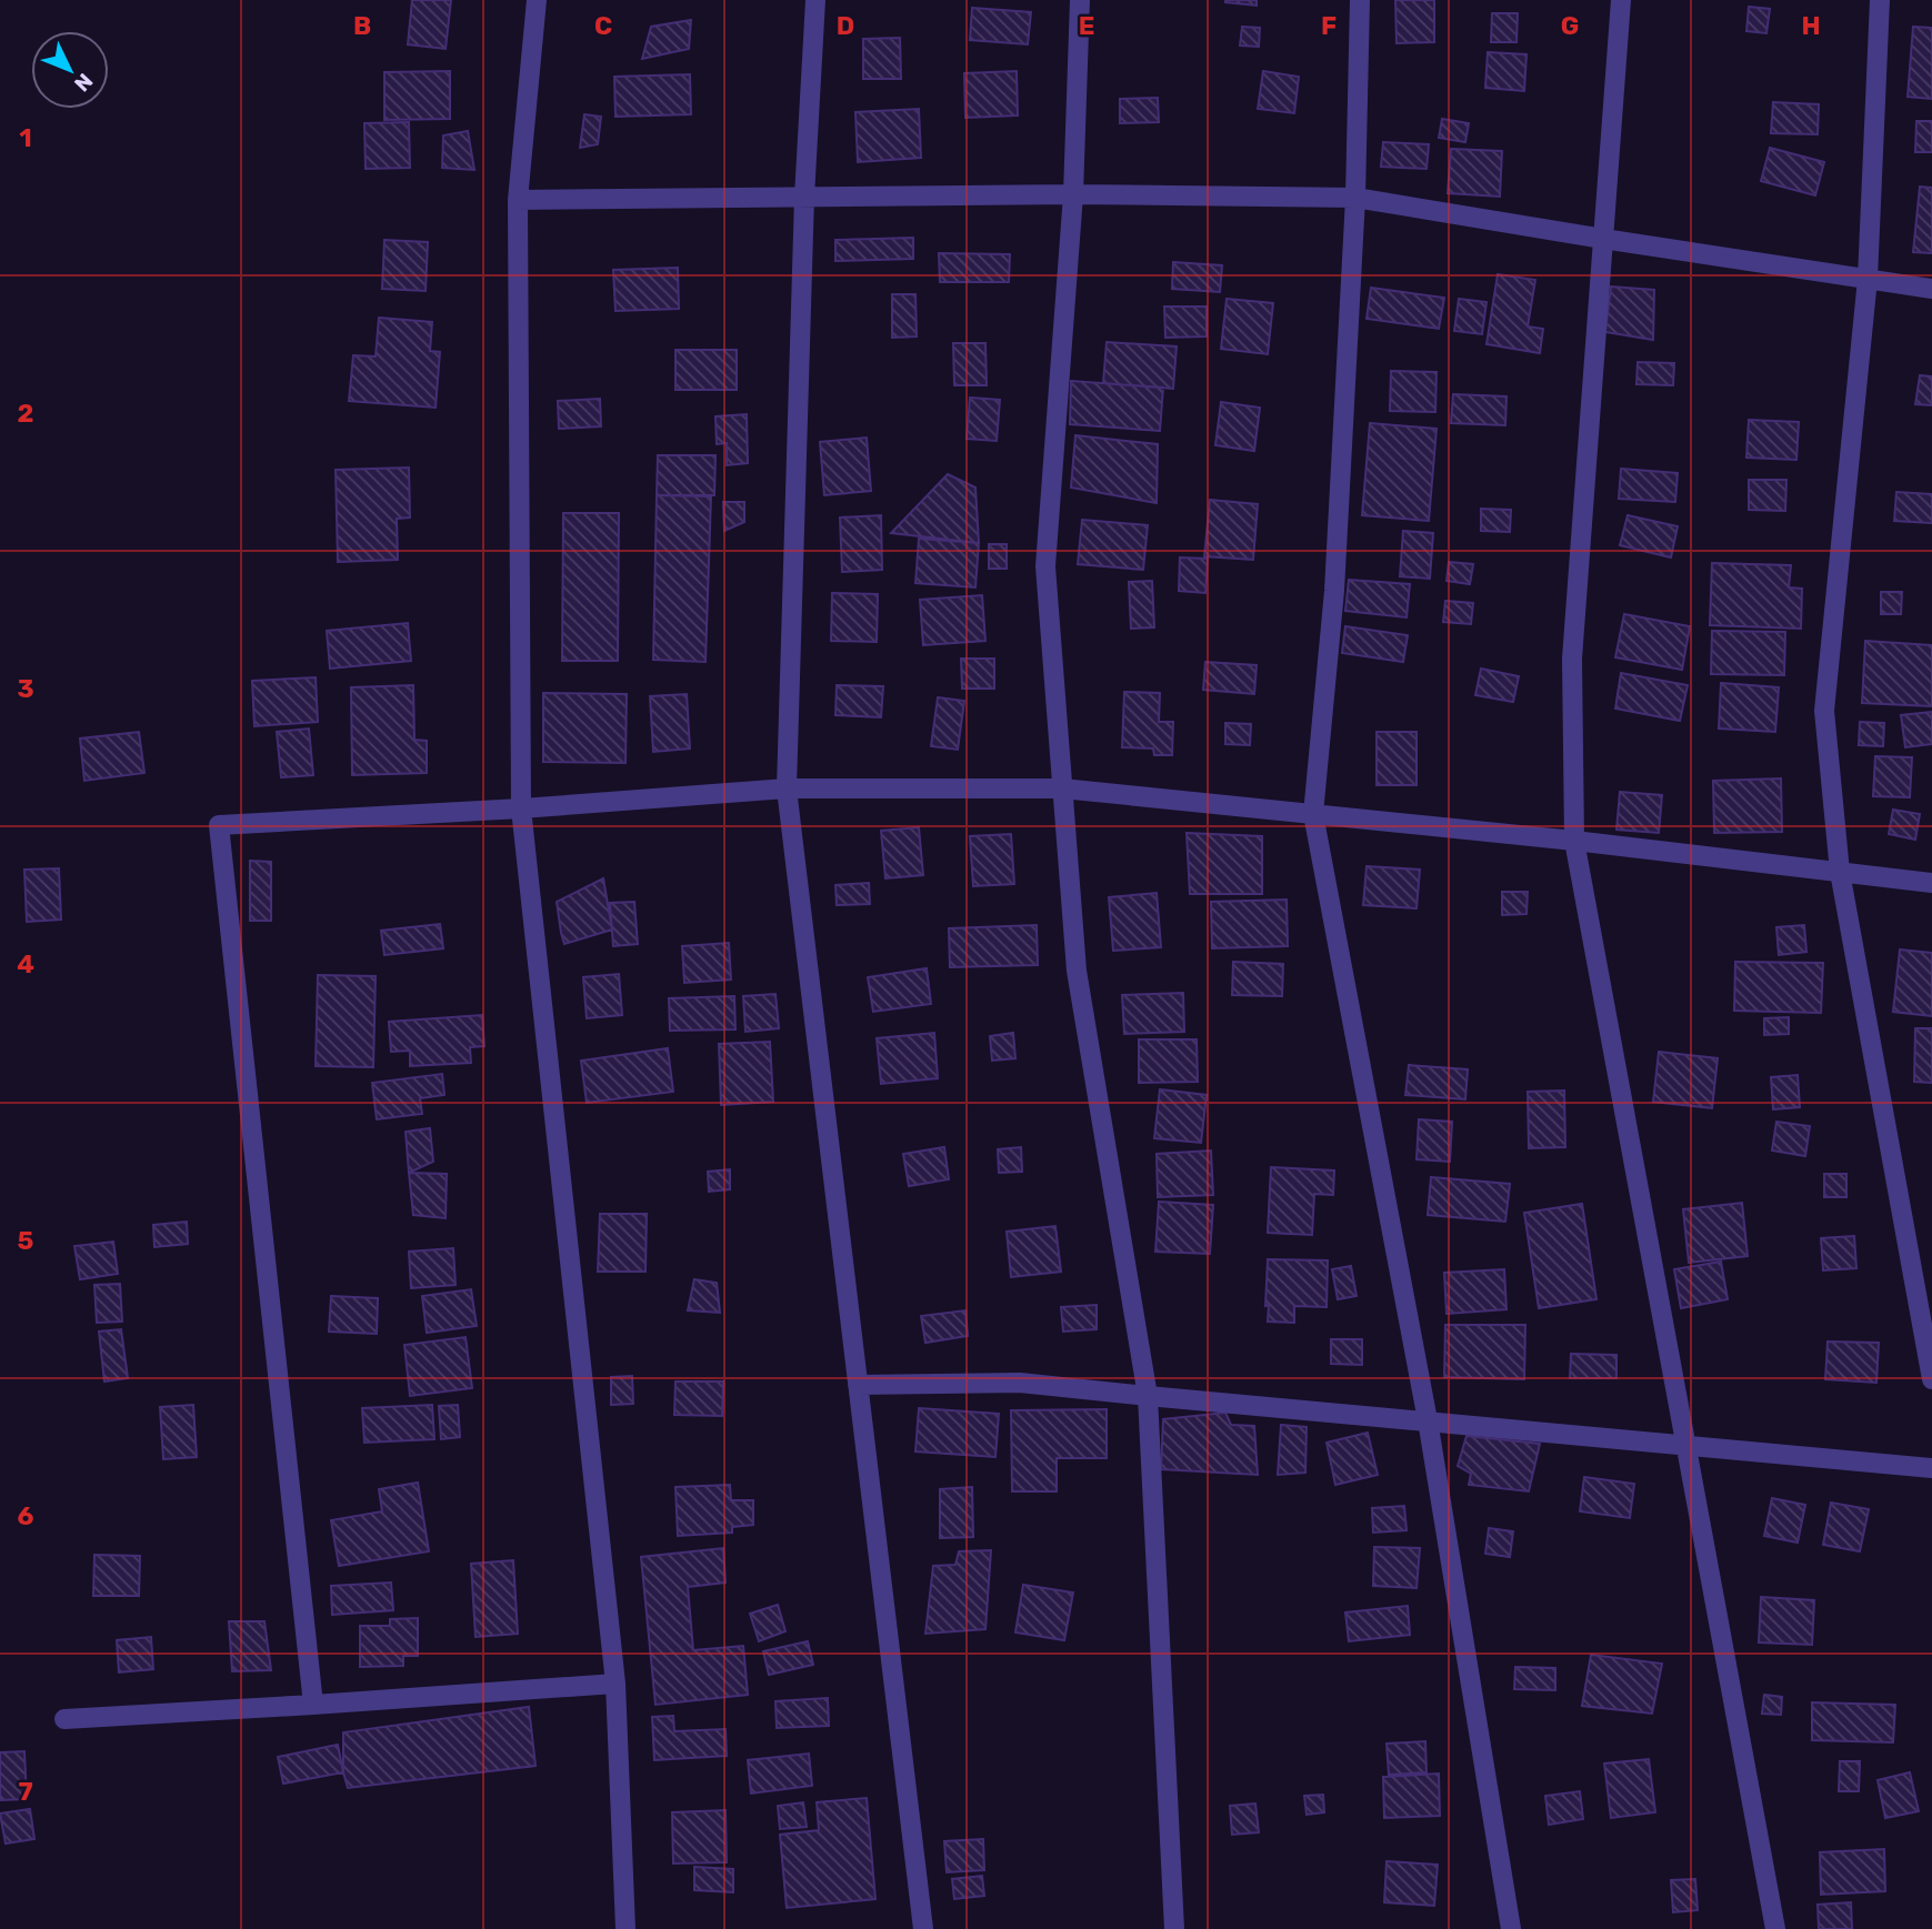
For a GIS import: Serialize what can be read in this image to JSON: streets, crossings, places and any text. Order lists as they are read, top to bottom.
{
  "north": "bottom right",
  "grid": {
    "columns": [
      "B",
      "C",
      "D",
      "E",
      "F",
      "G",
      "H"
    ],
    "rows": [
      "1",
      "2",
      "3",
      "4",
      "5",
      "6",
      "7"
    ]
  }
}
